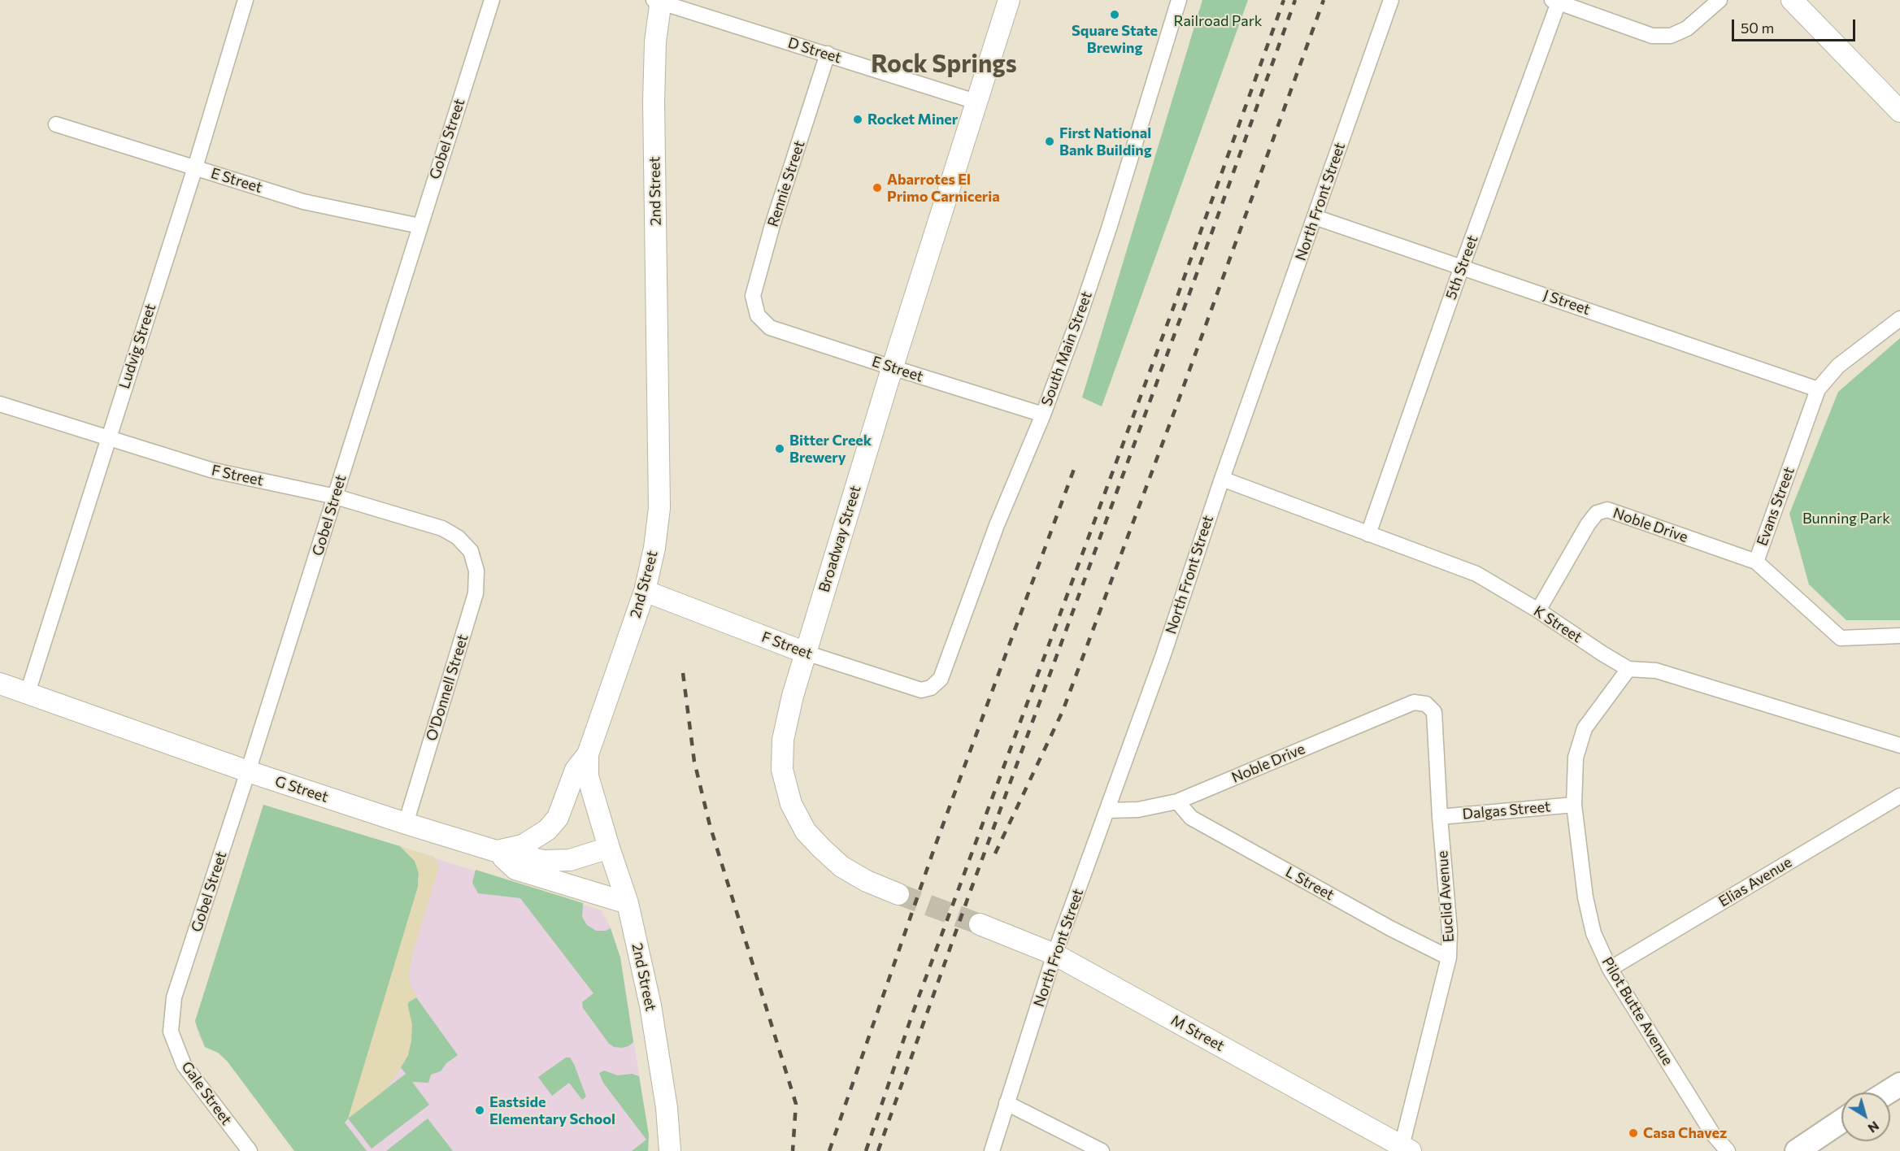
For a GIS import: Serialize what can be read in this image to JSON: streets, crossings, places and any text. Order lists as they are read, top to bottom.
{
  "streets": {
    "street": [
      "D Street",
      "Gobel Street",
      "E Street",
      "Rennie Street",
      "2nd Street",
      "North Front Street",
      "5th Street",
      "J Street",
      "Ludvig Street",
      "South Main Street",
      "F Street",
      "Evans Street",
      "Noble Drive",
      "Broadway Street",
      "K Street",
      "O'Donnell Street",
      "G Street",
      "Dalgas Street",
      "Elias Avenue",
      "L Street",
      "Euclid Avenue",
      "Pilot Butte Avenue",
      "M Street",
      "Gale Street"
    ]
  },
  "crossings": [
    ["D Street", "Rennie Street"],
    ["D Street", "2nd Street"],
    ["D Street", "Broadway Street"],
    ["Gobel Street", "E Street"],
    ["Gobel Street", "F Street"],
    ["Gobel Street", "G Street"],
    ["Gobel Street", "Gale Street"],
    ["E Street", "Rennie Street"],
    ["E Street", "Ludvig Street"],
    ["E Street", "South Main Street"],
    ["E Street", "Broadway Street"],
    ["2nd Street", "F Street"],
    ["2nd Street", "G Street"],
    ["North Front Street", "J Street"],
    ["North Front Street", "Noble Drive"],
    ["North Front Street", "K Street"],
    ["North Front Street", "M Street"],
    ["5th Street", "J Street"],
    ["5th Street", "K Street"],
    ["J Street", "Evans Street"],
    ["Ludvig Street", "F Street"],
    ["Ludvig Street", "G Street"],
    ["South Main Street", "F Street"],
    ["F Street", "Broadway Street"],
    ["F Street", "O'Donnell Street"],
    ["Evans Street", "Noble Drive"],
    ["Noble Drive", "K Street"],
    ["Noble Drive", "L Street"],
    ["Noble Drive", "Euclid Avenue"],
    ["K Street", "Pilot Butte Avenue"],
    ["O'Donnell Street", "G Street"],
    ["Dalgas Street", "Euclid Avenue"],
    ["Dalgas Street", "Pilot Butte Avenue"],
    ["Elias Avenue", "Pilot Butte Avenue"],
    ["L Street", "Euclid Avenue"],
    ["Euclid Avenue", "M Street"]
  ],
  "districts": ["Rock Springs"],
  "parks": ["Railroad Park", "Bunning Park"],
  "places": [
    "Square State Brewing",
    "Rocket Miner",
    "First National Bank Building",
    "Abarrotes El Primo Carniceria",
    "Bitter Creek Brewery",
    "Eastside Elementary School",
    "Casa Chavez"
  ],
  "scale_bar": "50 m",
  "north": "bottom right"
}
